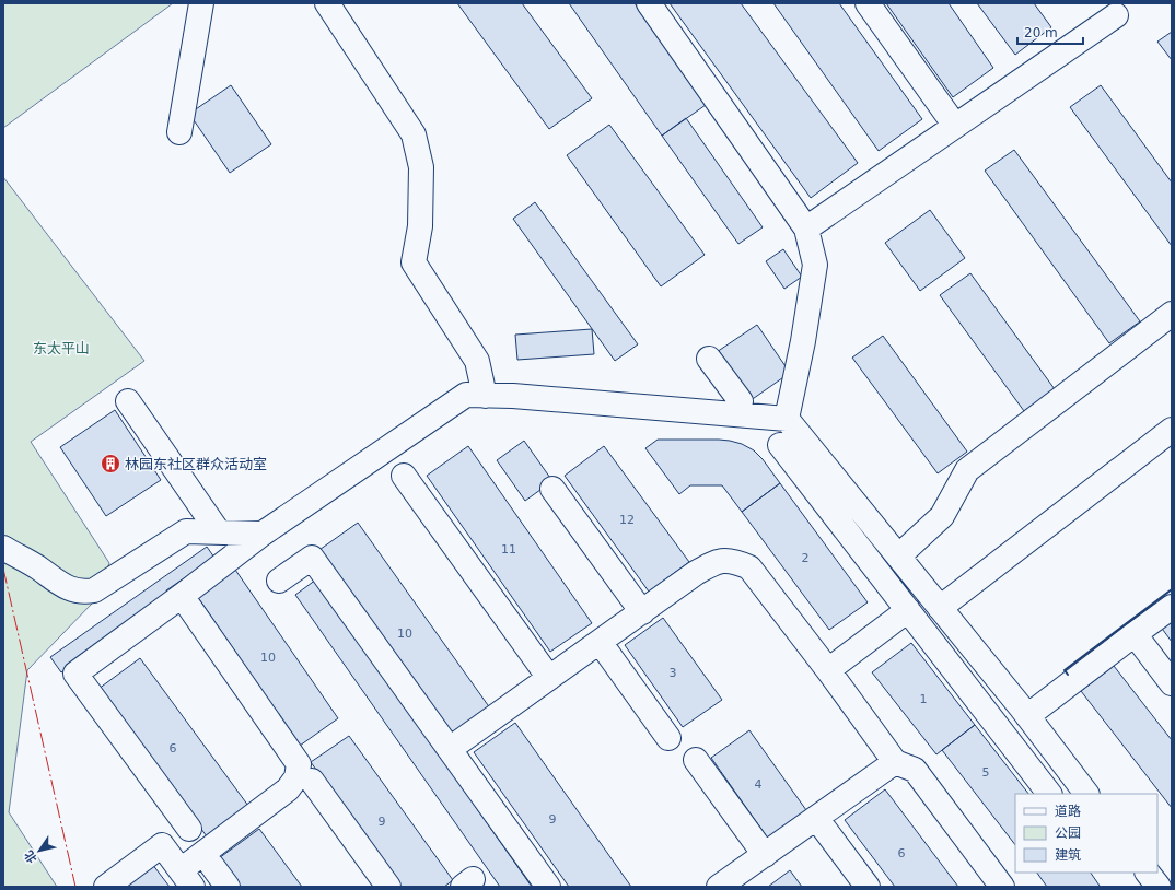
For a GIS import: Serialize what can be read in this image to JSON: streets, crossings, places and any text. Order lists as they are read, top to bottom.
{
  "parks": ["东太平山"],
  "places": {
    "building": ["林园东社区群众活动室"]
  },
  "house_numbers": [
    "12",
    "11",
    "2",
    "10",
    "10",
    "3",
    "1",
    "6",
    "5",
    "4",
    "9",
    "9",
    "6"
  ],
  "legend": ["道路", "公园", "建筑"],
  "scale_bar": "20 m",
  "north": "bottom left"
}
